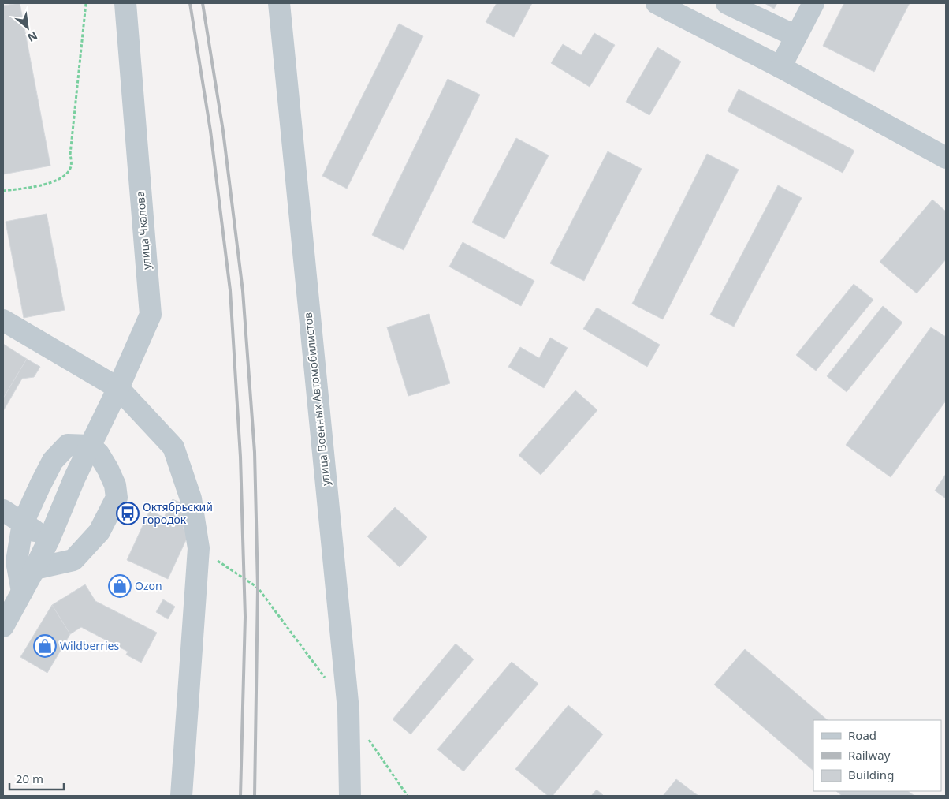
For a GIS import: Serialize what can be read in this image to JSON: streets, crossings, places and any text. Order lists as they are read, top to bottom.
{
  "streets": {
    "street": ["улица Чкалова", "улица Военных Автомобилистов"]
  },
  "places": {
    "bus stop": ["Октябрьский городок"],
    "shop": ["Ozon", "Wildberries"]
  },
  "legend": ["Road", "Railway", "Building"],
  "scale_bar": "20 m",
  "north": "bottom right"
}
